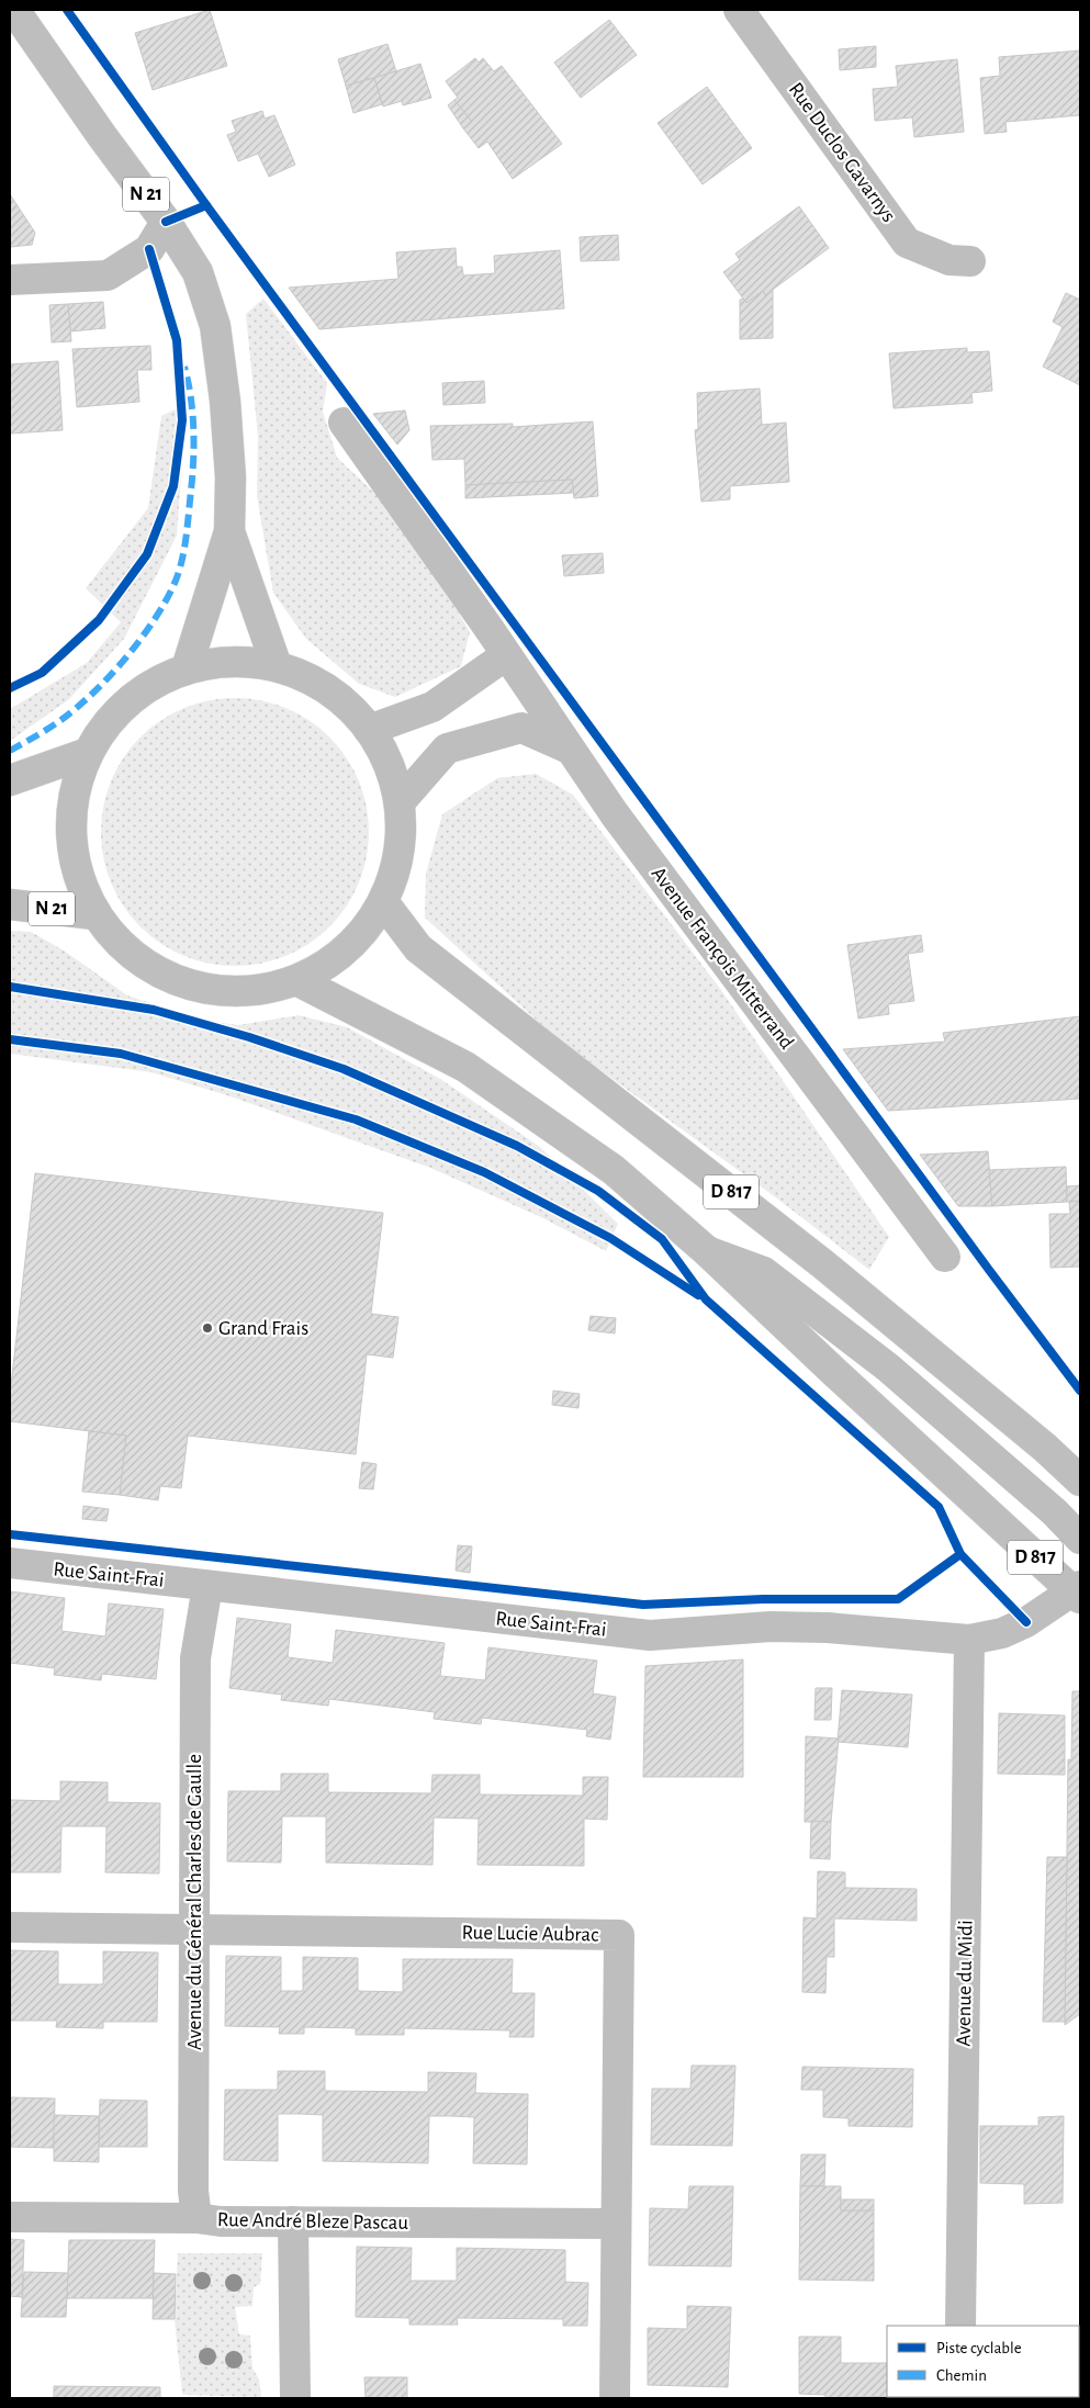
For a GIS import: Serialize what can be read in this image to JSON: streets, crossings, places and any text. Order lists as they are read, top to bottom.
{
  "streets": {
    "street": [
      "Rue Duclos Gavarnys",
      "N 21",
      "Avenue François Mitterrand",
      "D 817",
      "Rue Saint-Frai",
      "Avenue du Général Charles de Gaulle",
      "Rue Lucie Aubrac",
      "Avenue du Midi",
      "Rue André Bleze Pascau"
    ]
  },
  "crossings": [
    ["D 817", "Rue Saint-Frai"],
    ["Rue Saint-Frai", "Avenue du Général Charles de Gaulle"],
    ["Rue Saint-Frai", "Avenue du Midi"],
    ["Avenue du Général Charles de Gaulle", "Rue Lucie Aubrac"],
    ["Avenue du Général Charles de Gaulle", "Rue André Bleze Pascau"],
    ["Rue Lucie Aubrac", "Rue André Bleze Pascau"]
  ],
  "places": ["Grand Frais"],
  "legend": ["Piste cyclable", "Chemin"]
}
